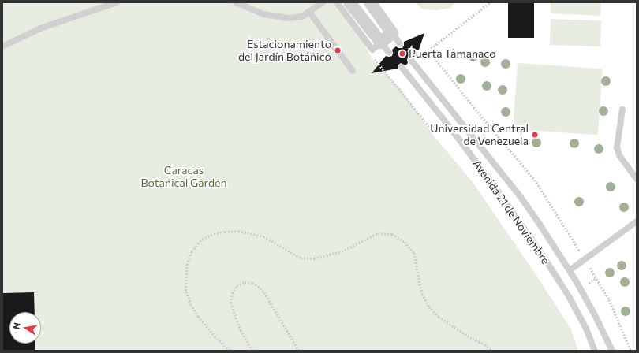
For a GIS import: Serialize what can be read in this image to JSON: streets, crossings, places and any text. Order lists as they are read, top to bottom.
{
  "streets": {
    "lane": ["Avenida 21 de Noviembre"]
  },
  "parks": ["Caracas Botanical Garden"],
  "places": ["Estacionamiento del Jardín Botánico", "Puerta Tamanaco", "Universidad Central de Venezuela"],
  "north": "left"
}
